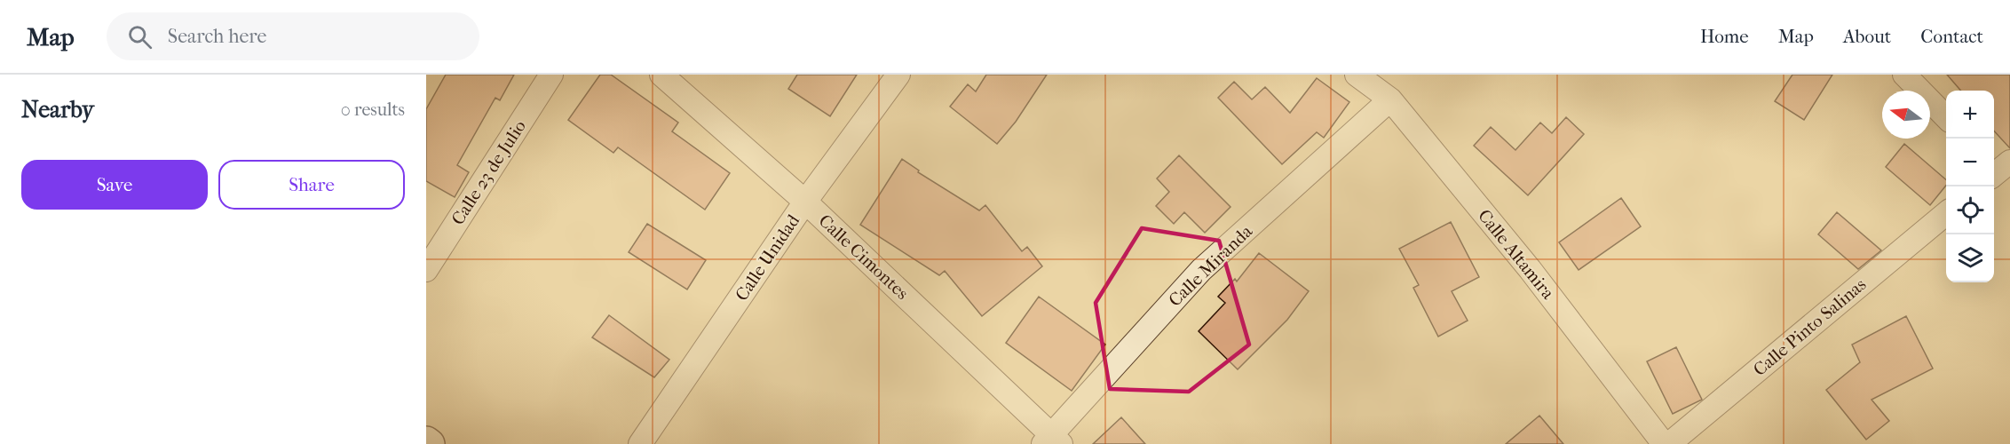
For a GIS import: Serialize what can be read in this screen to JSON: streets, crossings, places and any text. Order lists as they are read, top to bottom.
{
  "streets": {
    "street": [
      "Calle 23 de Julio",
      "Calle Altamira",
      "Calle Cimontes",
      "Calle Unidad",
      "Calle Miranda",
      "Calle Pinto Salinas"
    ]
  },
  "crossings": [
    ["Calle Altamira", "Calle Miranda"],
    ["Calle Cimontes", "Calle Unidad"],
    ["Calle Cimontes", "Calle Miranda"]
  ],
  "north": "left",
  "page": {
    "header": "Map",
    "search": "Search here",
    "nav": [
      "Home",
      "Map",
      "About",
      "Contact"
    ],
    "heading": ["Nearby", "0 results"],
    "map_buttons": ["+", "−"],
    "buttons": ["Save", "Share"]
  }
}
